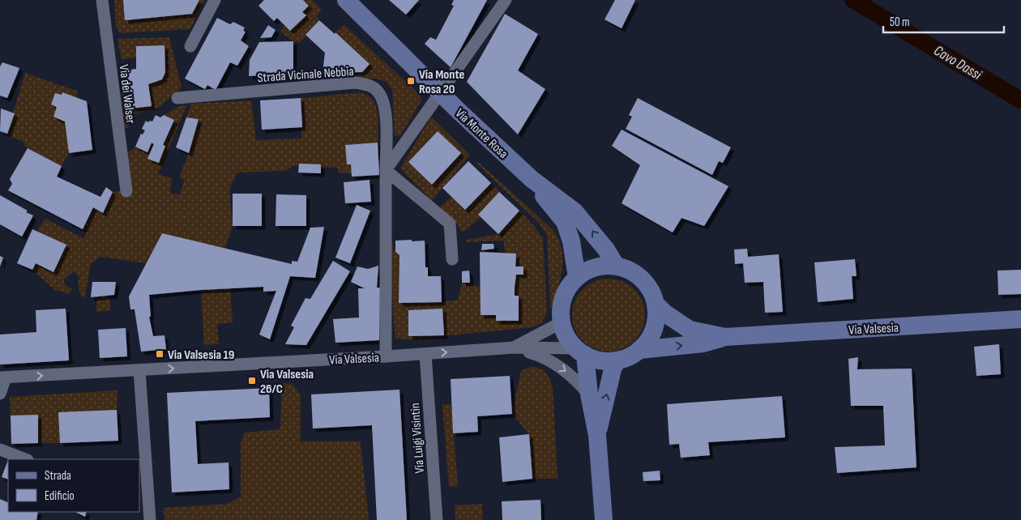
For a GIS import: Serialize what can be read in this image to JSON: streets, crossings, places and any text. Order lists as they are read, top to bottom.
{
  "streets": {
    "main road": ["Via Monte Rosa", "Via Valsesia"],
    "street": ["Strada Vicinale Nebbia", "Via dei Walser", "Via Luigi Visintin"]
  },
  "crossings": [
    ["Strada Vicinale Nebbia", "Via Valsesia"],
    ["Via Monte Rosa", "Via Valsesia"],
    ["Via Valsesia", "Via Luigi Visintin"]
  ],
  "one_way": ["Via Valsesia"],
  "water": ["Cavo Dassi"],
  "places": {
    "transit": ["Via Monte Rosa 20", "Via Valsesia 19", "Via Valsesia 26/C"]
  },
  "legend": ["Strada", "Edificio"],
  "scale_bar": "50 m"
}
